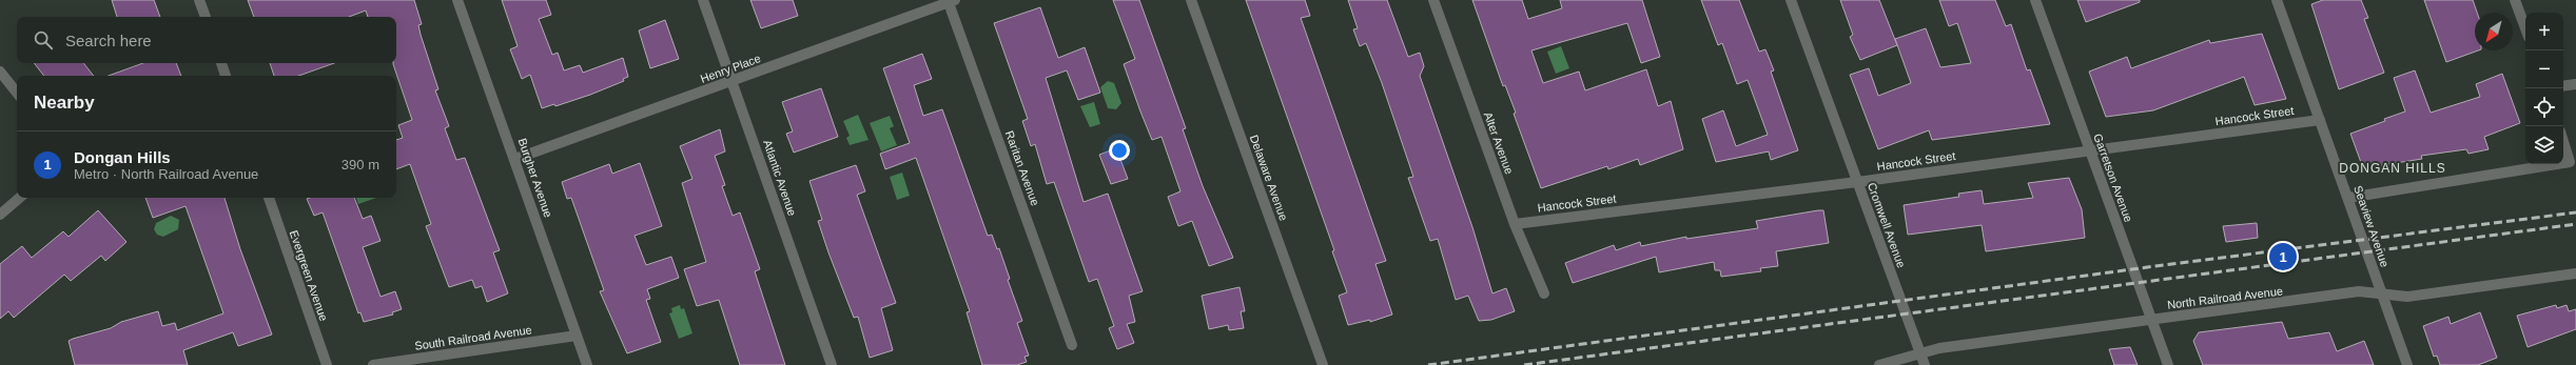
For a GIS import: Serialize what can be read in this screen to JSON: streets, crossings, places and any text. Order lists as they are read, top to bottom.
{
  "streets": {
    "street": [
      "Henry Place",
      "Hancock Street",
      "Alter Avenue",
      "Raritan Avenue",
      "Burgher Avenue",
      "Atlantic Avenue",
      "Delaware Avenue",
      "Garretson Avenue",
      "Cromwell Avenue",
      "Seaview Avenue",
      "Evergreen Avenue",
      "North Railroad Avenue",
      "South Railroad Avenue"
    ]
  },
  "crossings": [
    ["Henry Place", "Raritan Avenue"],
    ["Henry Place", "Burgher Avenue"],
    ["Henry Place", "Atlantic Avenue"],
    ["Hancock Street", "Alter Avenue"],
    ["Hancock Street", "Garretson Avenue"],
    ["Hancock Street", "Cromwell Avenue"],
    ["Hancock Street", "Seaview Avenue"],
    ["Burgher Avenue", "South Railroad Avenue"],
    ["Garretson Avenue", "North Railroad Avenue"],
    ["Cromwell Avenue", "North Railroad Avenue"],
    ["Seaview Avenue", "North Railroad Avenue"]
  ],
  "districts": ["DONGAN HILLS"],
  "north": "bottom left",
  "page": {
    "map_buttons": ["+", "−"],
    "search": "Search here",
    "heading": "Nearby",
    "list": [
      {
        "mark": "1",
        "name": "Dongan Hills",
        "note": "Metro · North Railroad Avenue",
        "value": "390 m"
      }
    ],
    "pins": "1"
  }
}
